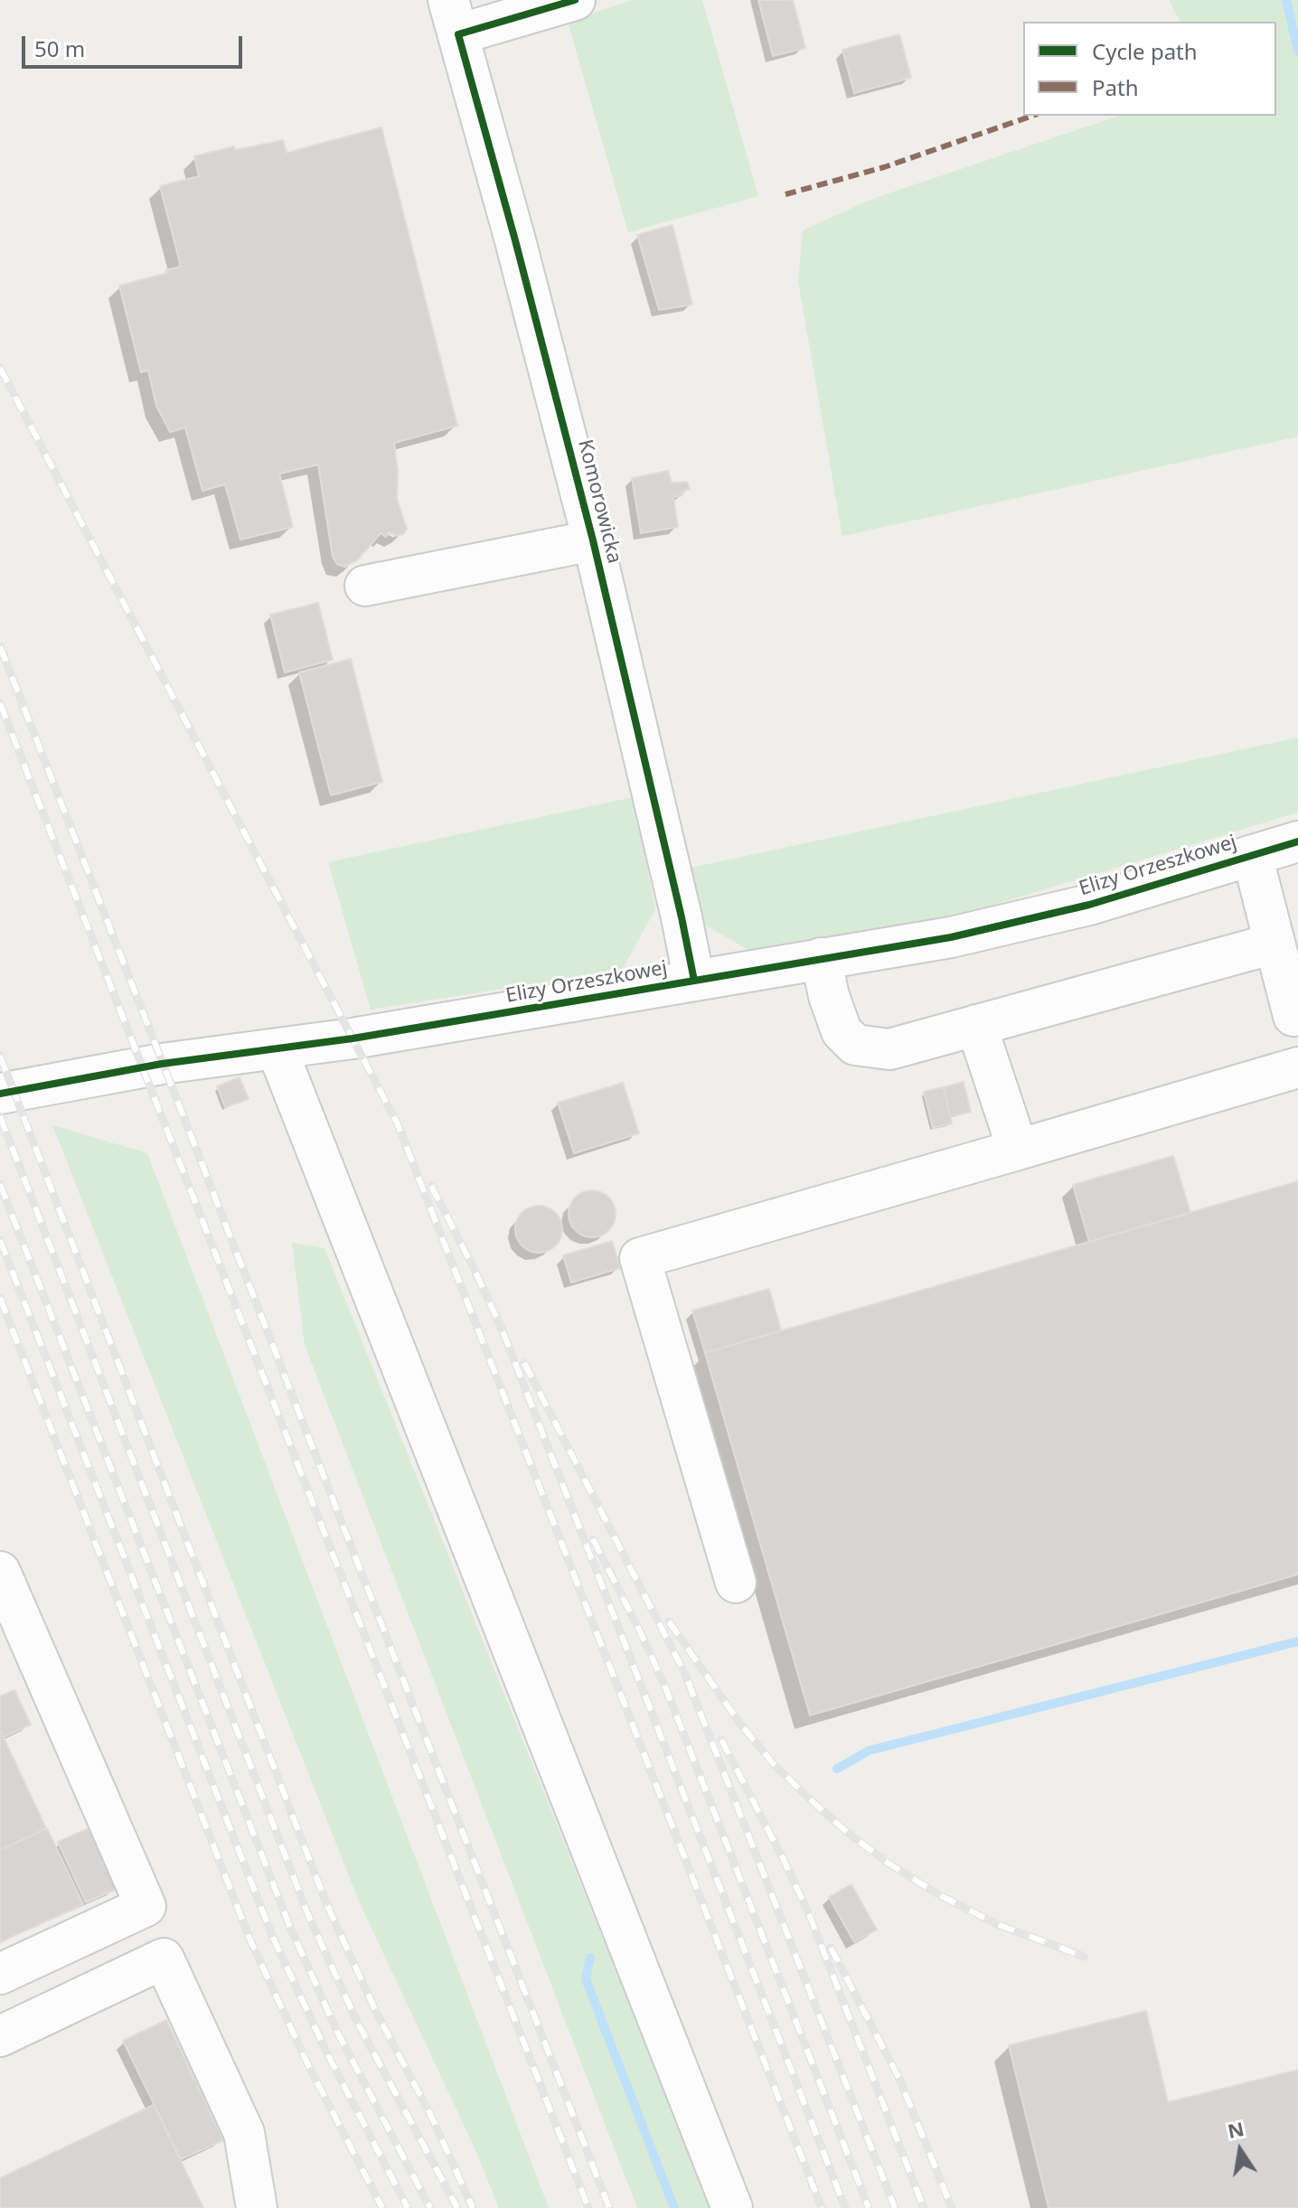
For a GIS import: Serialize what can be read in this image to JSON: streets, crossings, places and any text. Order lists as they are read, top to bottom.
{
  "streets": {
    "street": ["Komorowicka", "Elizy Orzeszkowej"]
  },
  "crossings": [
    ["Komorowicka", "Elizy Orzeszkowej"]
  ],
  "legend": ["Cycle path", "Path"],
  "scale_bar": "50 m",
  "north": "top"
}
